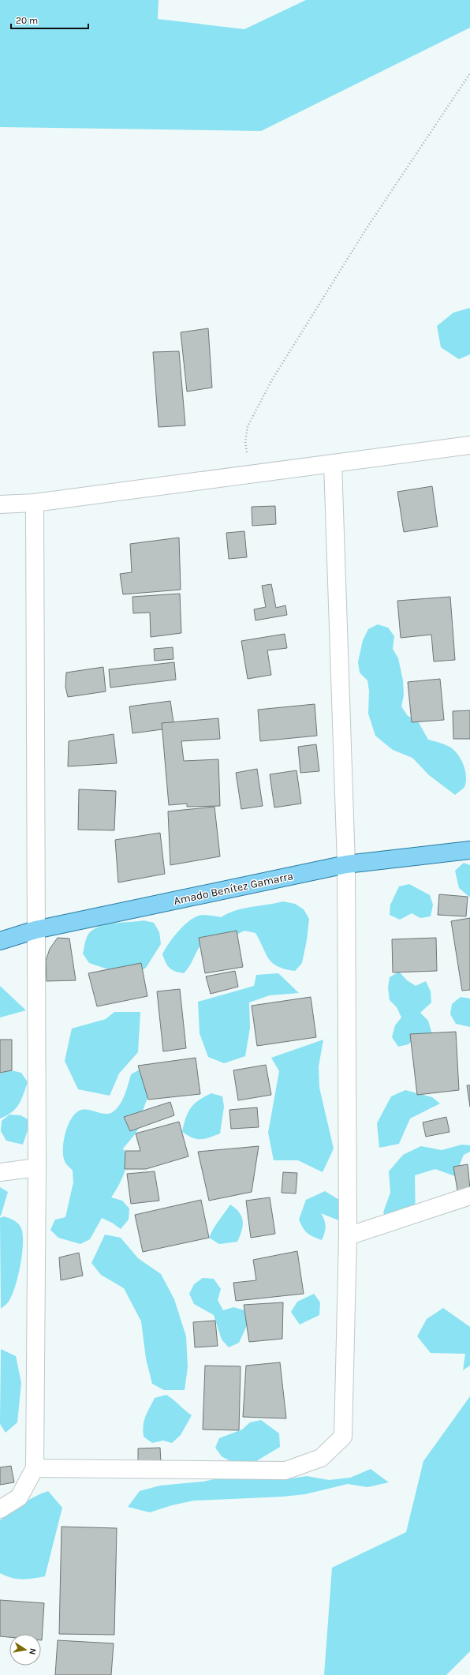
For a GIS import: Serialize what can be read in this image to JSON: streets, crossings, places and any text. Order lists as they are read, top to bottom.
{
  "streets": {
    "main road": ["Amado Benítez Gamarra"]
  },
  "scale_bar": "20 m",
  "north": "right"
}
